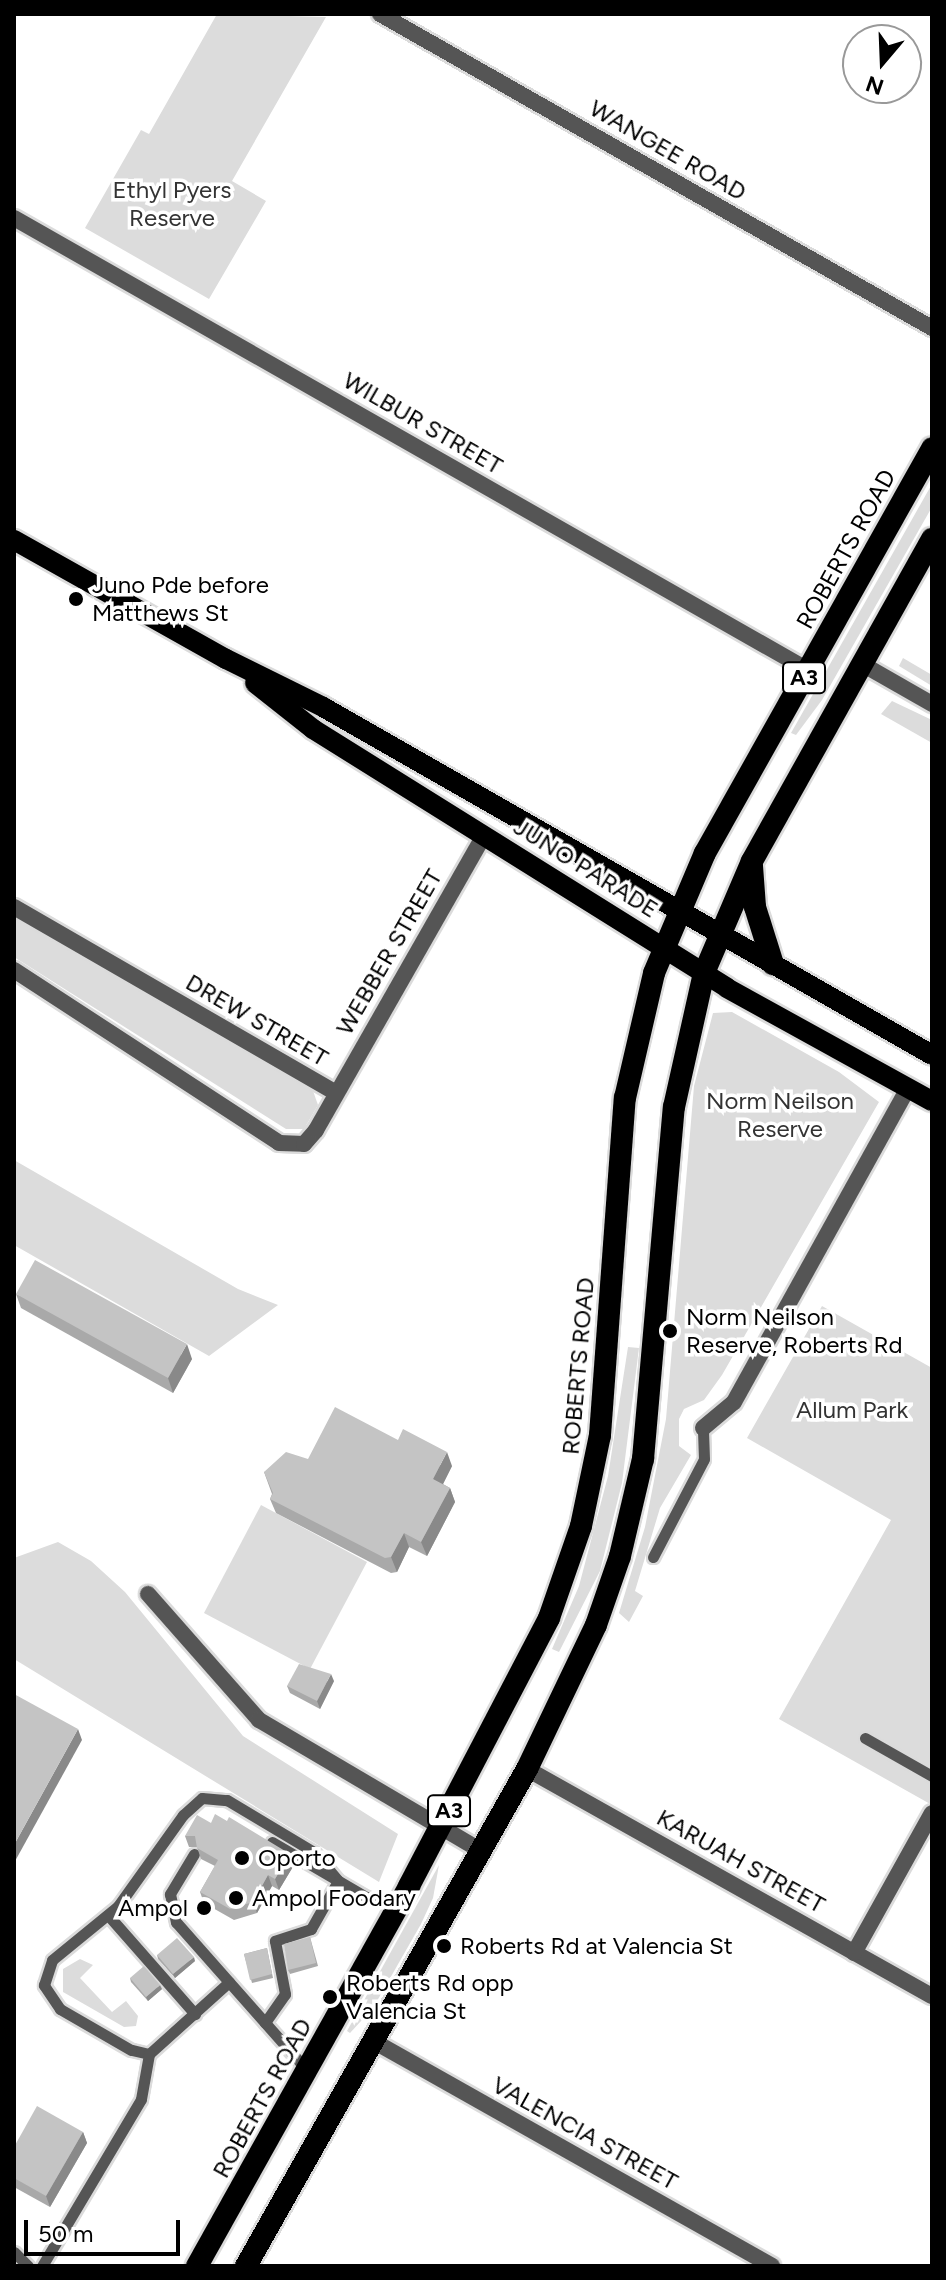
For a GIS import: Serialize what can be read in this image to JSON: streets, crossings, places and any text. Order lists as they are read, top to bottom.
{
  "streets": {
    "highway": ["ROBERTS ROAD", "A3"],
    "main road": ["JUNO PARADE"],
    "street": [
      "WANGEE ROAD",
      "WILBUR STREET",
      "WEBBER STREET",
      "DREW STREET",
      "KARUAH STREET",
      "VALENCIA STREET"
    ]
  },
  "crossings": [
    ["WILBUR STREET", "ROBERTS ROAD"],
    ["ROBERTS ROAD", "JUNO PARADE"],
    ["A3", "JUNO PARADE"],
    ["A3", "KARUAH STREET"],
    ["A3", "VALENCIA STREET"],
    ["JUNO PARADE", "WEBBER STREET"],
    ["WEBBER STREET", "DREW STREET"]
  ],
  "parks": ["Ethyl Pyers Reserve", "Norm Neilson Reserve", "Allum Park"],
  "places": [
    "Juno Pde before Matthews St",
    "Norm Neilson Reserve, Roberts Rd",
    "Oporto",
    "Ampol Foodary",
    "Ampol",
    "Roberts Rd at Valencia St",
    "Roberts Rd opp Valencia St"
  ],
  "scale_bar": "50 m",
  "north": "bottom"
}
